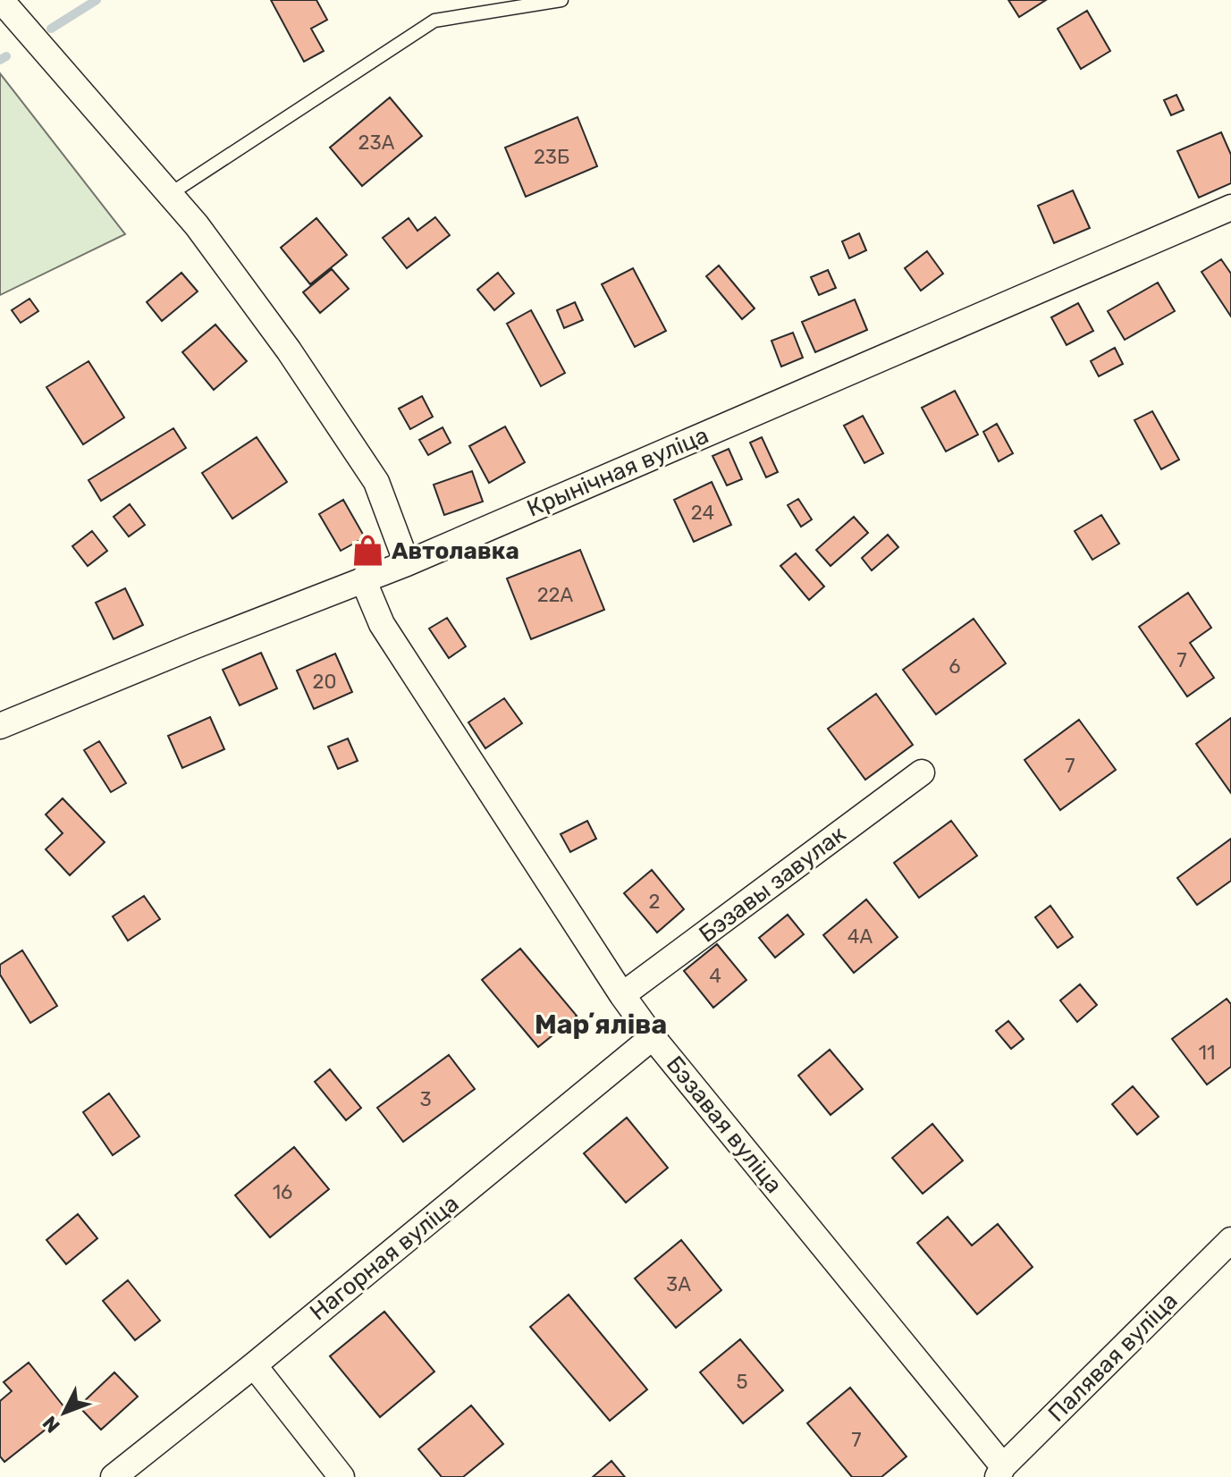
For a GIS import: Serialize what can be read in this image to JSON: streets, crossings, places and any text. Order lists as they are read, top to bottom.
{
  "streets": {
    "street": [
      "Крынічная вуліца",
      "Бэзавы завулак",
      "Бэзавая вуліца",
      "Нагорная вуліца",
      "Палявая вуліца"
    ]
  },
  "crossings": [
    ["Крынічная вуліца", "Бэзавая вуліца"],
    ["Бэзавы завулак", "Бэзавая вуліца"],
    ["Бэзавая вуліца", "Нагорная вуліца"],
    ["Бэзавая вуліца", "Палявая вуліца"]
  ],
  "districts": ["Марʼяліва"],
  "places": {
    "shop": ["Автолавка"]
  },
  "house_numbers": [
    "23А",
    "23Б",
    "24",
    "22А",
    "7",
    "6",
    "20",
    "7",
    "2",
    "4А",
    "4",
    "11",
    "3",
    "16",
    "3А",
    "5",
    "7"
  ],
  "north": "bottom left"
}
